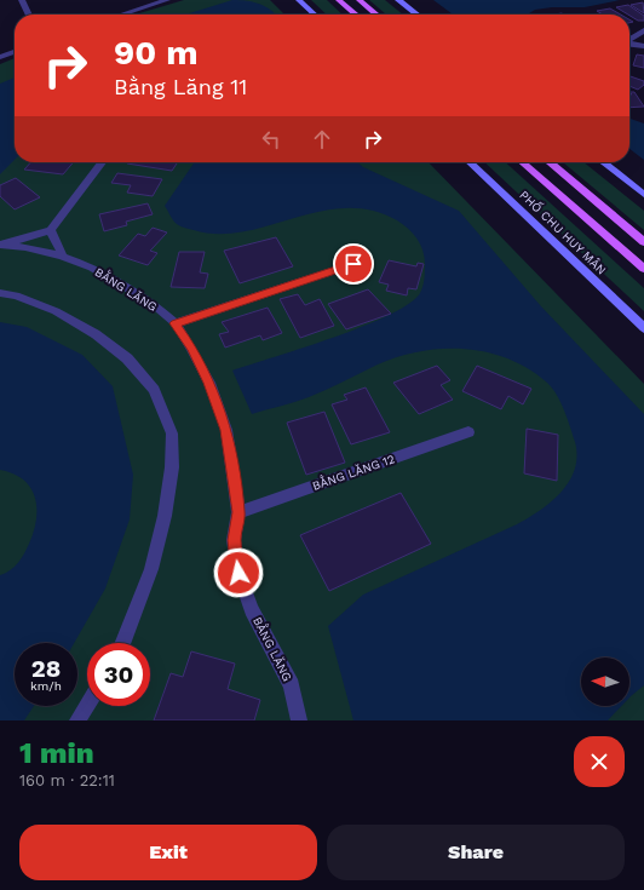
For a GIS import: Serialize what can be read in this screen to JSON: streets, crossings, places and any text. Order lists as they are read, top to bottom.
{
  "streets": {
    "main road": ["PHỐ CHU HUY MÂN"],
    "street": ["BẰNG LĂNG", "BẰNG LĂNG 12"]
  },
  "crossings": [
    ["BẰNG LĂNG", "BẰNG LĂNG 12"]
  ],
  "north": "left",
  "page": {
    "turn": ["90 m", "Bằng Lăng 11"],
    "speed": "28 km/h",
    "limit": "30",
    "heading": ["1 min", "160 m · 22:11"],
    "buttons": ["Exit", "Share"]
  }
}
